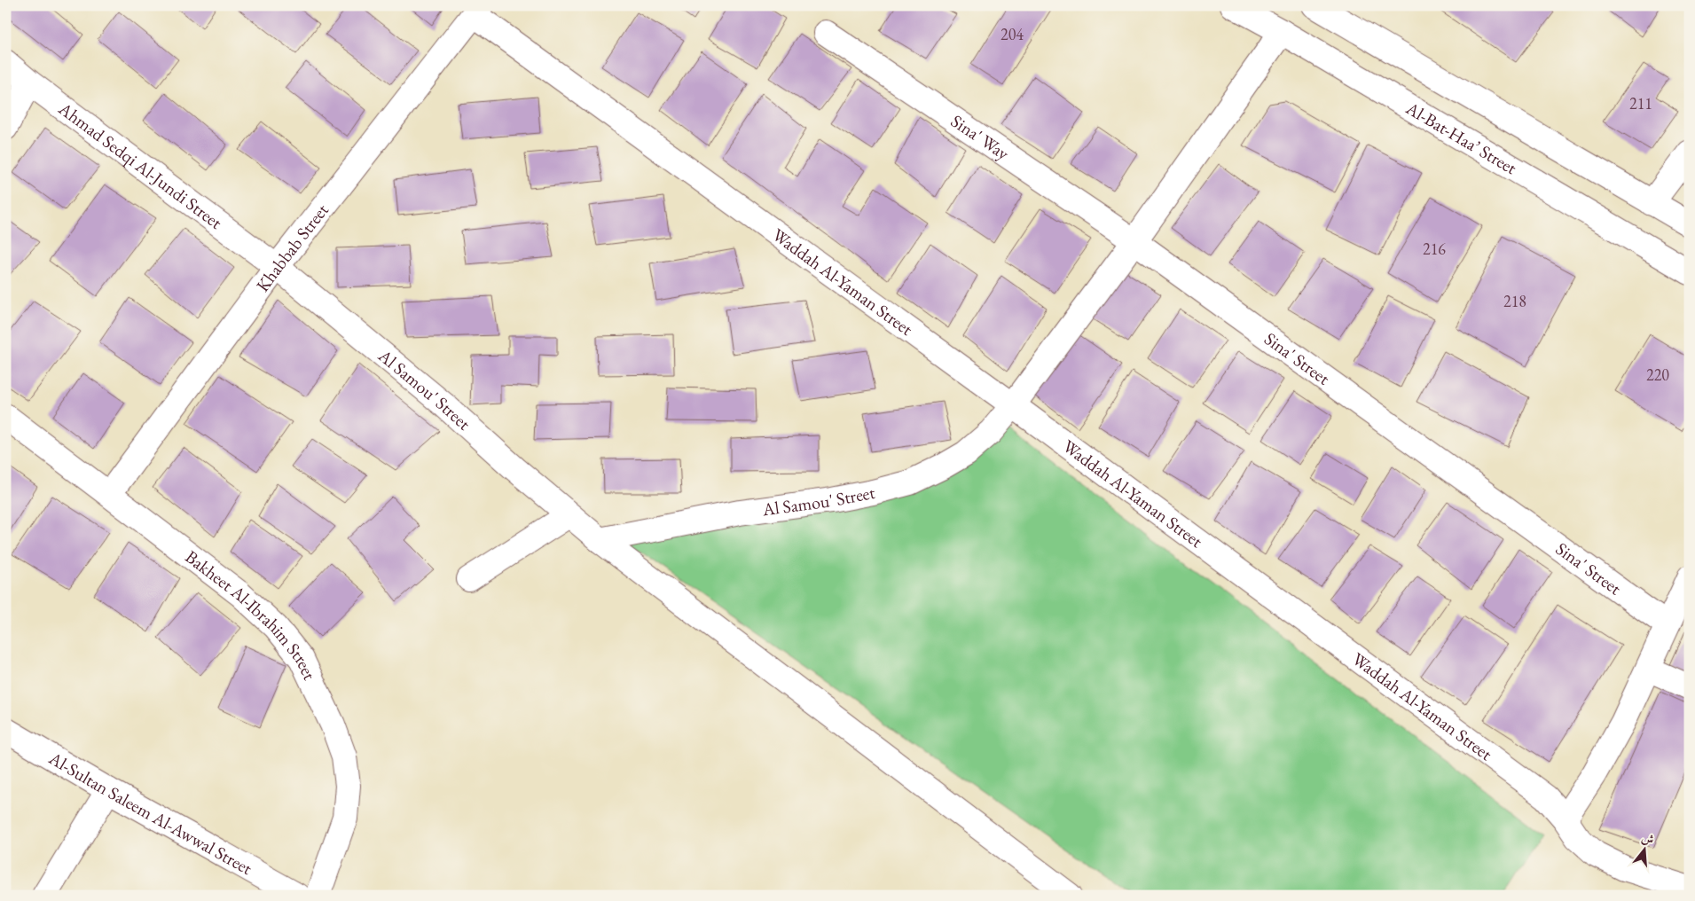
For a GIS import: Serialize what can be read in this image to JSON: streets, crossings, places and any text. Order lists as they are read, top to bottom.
{
  "streets": {
    "street": [
      "Sina' Way",
      "Al-Bat-Haa’ Street",
      "Ahmad Sedqi Al-Jundi Street",
      "Khabbab Street",
      "Waddah Al-Yaman Street",
      "Sina' Street",
      "Al Samou' Street",
      "Bakheet Al-Ibrahim Street",
      "Al-Sultan Saleem Al-Awwal Street"
    ]
  },
  "crossings": [
    ["Sina' Way", "Sina' Street"],
    ["Sina' Way", "Al Samou' Street"],
    ["Ahmad Sedqi Al-Jundi Street", "Khabbab Street"],
    ["Ahmad Sedqi Al-Jundi Street", "Al Samou' Street"],
    ["Khabbab Street", "Waddah Al-Yaman Street"],
    ["Khabbab Street", "Al Samou' Street"],
    ["Khabbab Street", "Bakheet Al-Ibrahim Street"],
    ["Waddah Al-Yaman Street", "Al Samou' Street"],
    ["Sina' Street", "Al Samou' Street"]
  ],
  "house_numbers": [
    "204",
    "211",
    "216",
    "218",
    "220"
  ],
  "north": "top"
}
